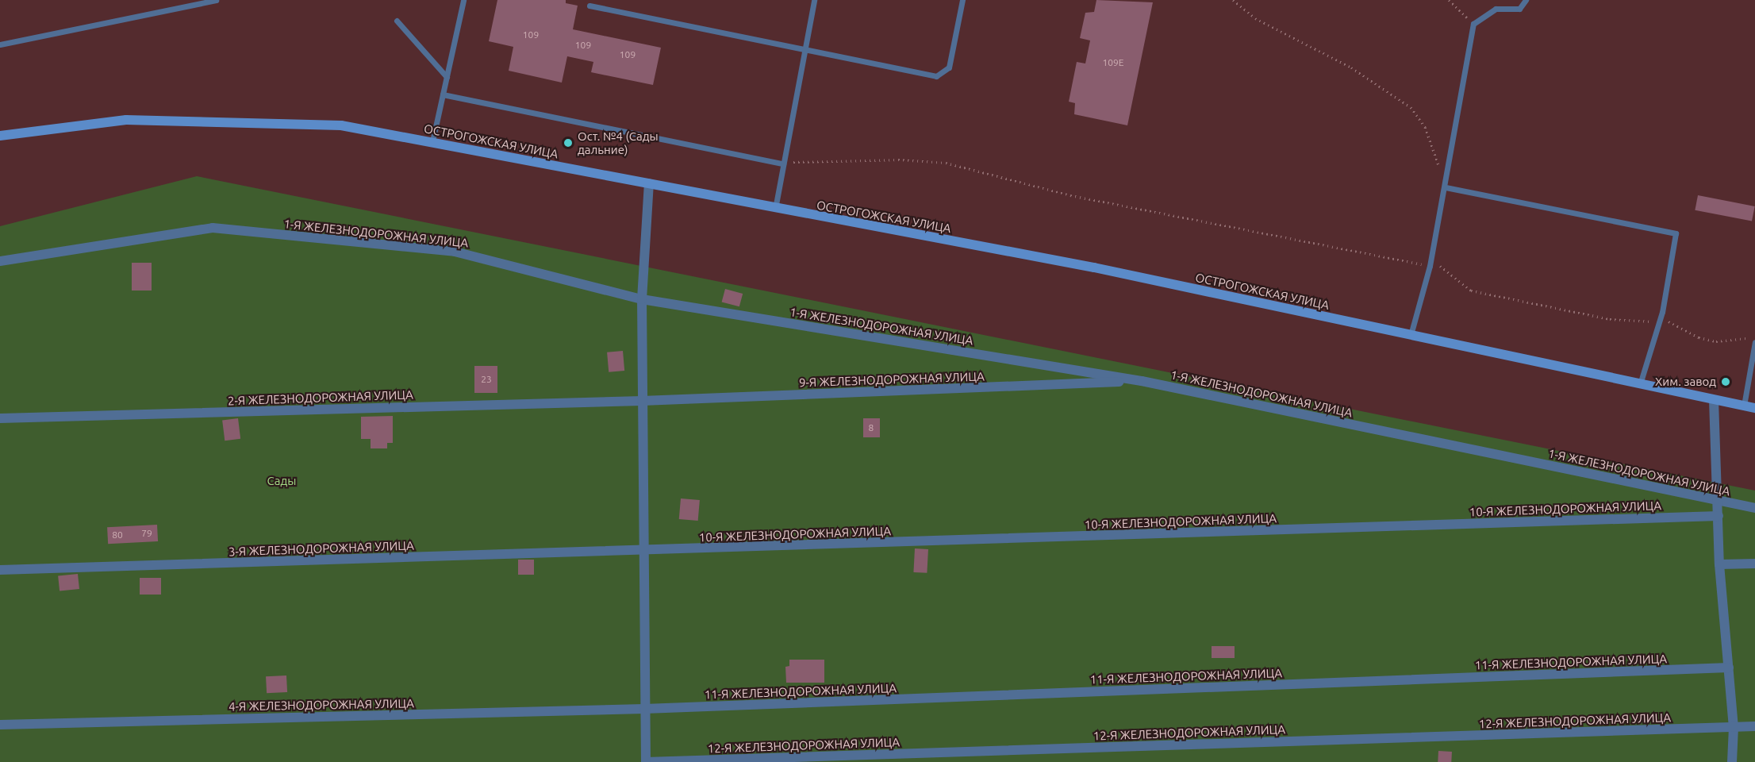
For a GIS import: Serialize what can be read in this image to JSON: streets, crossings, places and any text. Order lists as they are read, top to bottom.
{
  "streets": {
    "street": [
      "ОСТРОГОЖСКАЯ УЛИЦА",
      "1-Я ЖЕЛЕЗНОДОРОЖНАЯ УЛИЦА",
      "9-Я ЖЕЛЕЗНОДОРОЖНАЯ УЛИЦА",
      "2-Я ЖЕЛЕЗНОДОРОЖНАЯ УЛИЦА",
      "10-Я ЖЕЛЕЗНОДОРОЖНАЯ УЛИЦА",
      "3-Я ЖЕЛЕЗНОДОРОЖНАЯ УЛИЦА",
      "11-Я ЖЕЛЕЗНОДОРОЖНАЯ УЛИЦА",
      "4-Я ЖЕЛЕЗНОДОРОЖНАЯ УЛИЦА",
      "12-Я ЖЕЛЕЗНОДОРОЖНАЯ УЛИЦА"
    ]
  },
  "crossings": [
    ["1-Я ЖЕЛЕЗНОДОРОЖНАЯ УЛИЦА", "9-Я ЖЕЛЕЗНОДОРОЖНАЯ УЛИЦА"],
    ["9-Я ЖЕЛЕЗНОДОРОЖНАЯ УЛИЦА", "2-Я ЖЕЛЕЗНОДОРОЖНАЯ УЛИЦА"],
    ["10-Я ЖЕЛЕЗНОДОРОЖНАЯ УЛИЦА", "3-Я ЖЕЛЕЗНОДОРОЖНАЯ УЛИЦА"],
    ["11-Я ЖЕЛЕЗНОДОРОЖНАЯ УЛИЦА", "4-Я ЖЕЛЕЗНОДОРОЖНАЯ УЛИЦА"]
  ],
  "parks": ["Сады"],
  "places": ["Ост. №4 (Сады дальние)", "Хим. завод"],
  "house_numbers": [
    "109",
    "109",
    "109",
    "109Е",
    "23",
    "8",
    "79",
    "80"
  ]
}
